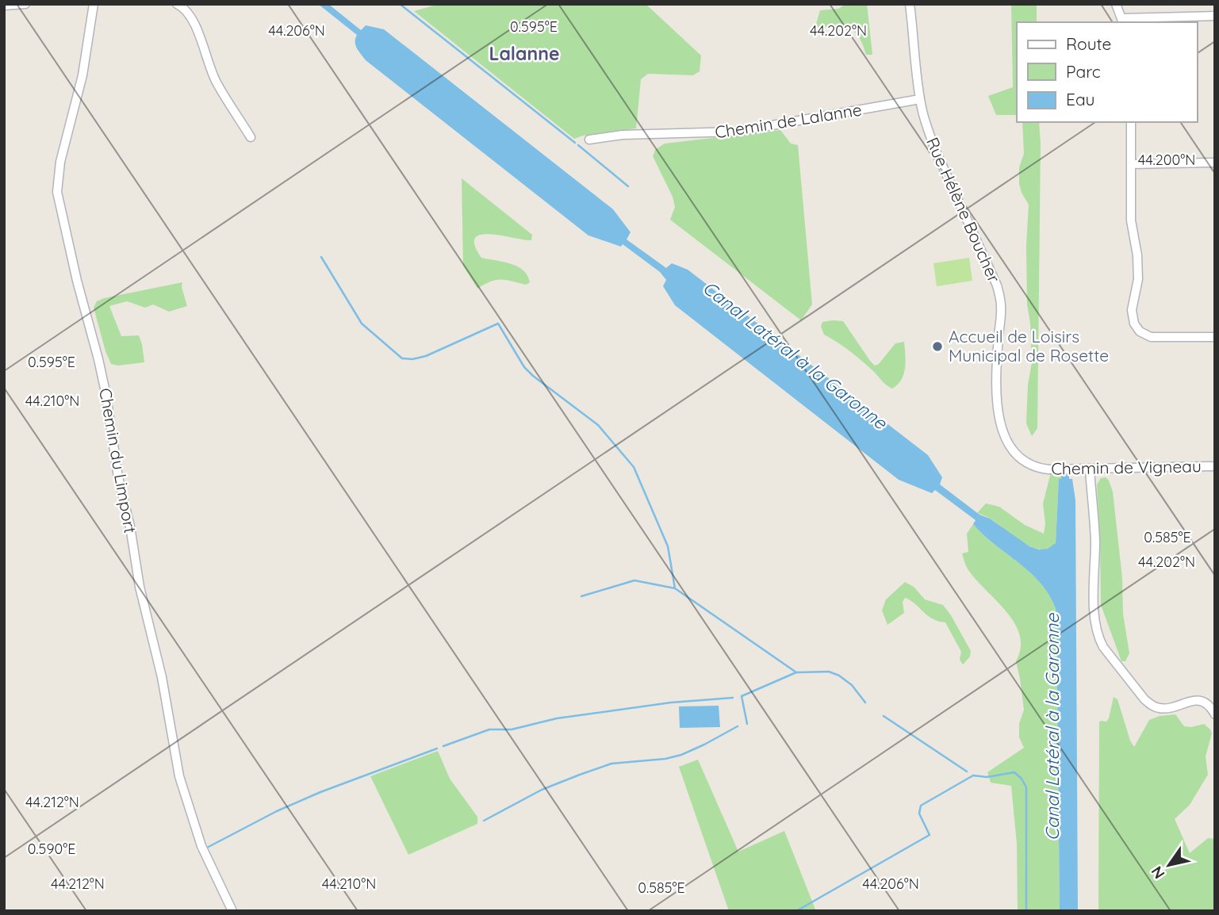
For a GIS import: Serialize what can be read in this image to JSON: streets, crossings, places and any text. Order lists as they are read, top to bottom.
{
  "streets": {
    "street": [
      "Chemin de Lalanne",
      "Rue Hélène Boucher",
      "Chemin du Limport",
      "Chemin de Vigneau"
    ]
  },
  "crossings": [
    ["Chemin de Lalanne", "Rue Hélène Boucher"],
    ["Rue Hélène Boucher", "Chemin de Vigneau"]
  ],
  "districts": ["Lalanne"],
  "water": ["Canal Latéral à la Garonne"],
  "places": ["Accueil de Loisirs Municipal de Rosette"],
  "legend": ["Route", "Parc", "Eau"],
  "north": "bottom left",
  "coordinates": [
    "0.595°E",
    "44.206°N",
    "44.202°N",
    "44.200°N",
    "44.210°N",
    "0.585°E",
    "44.212°N",
    "0.590°E"
  ]
}
